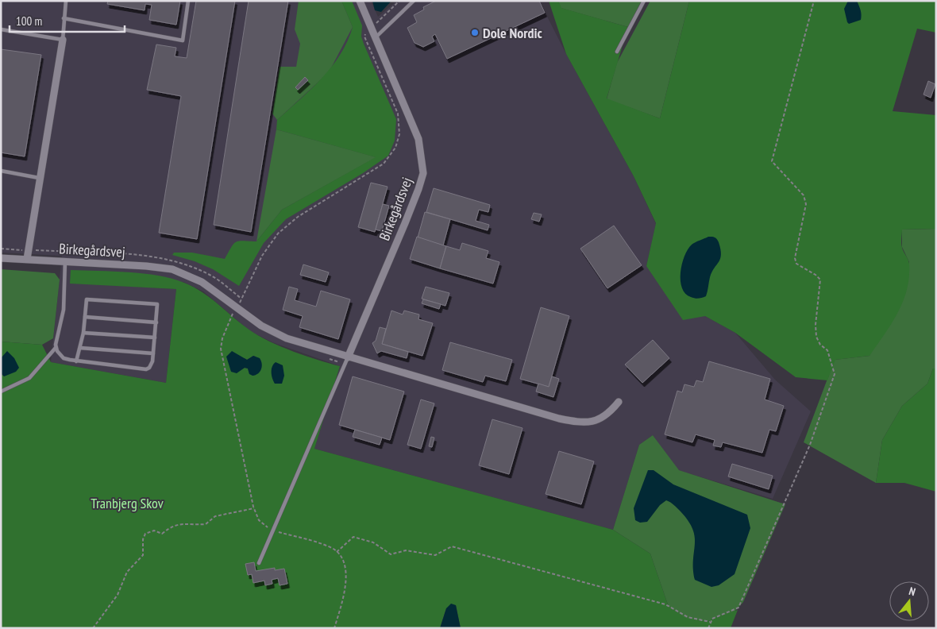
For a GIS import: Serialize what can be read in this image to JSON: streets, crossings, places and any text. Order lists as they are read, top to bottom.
{
  "streets": {
    "street": ["Birkegårdsvej"]
  },
  "parks": ["Tranbjerg Skov"],
  "places": ["Dole Nordic"],
  "scale_bar": "100 m",
  "north": "top"
}
